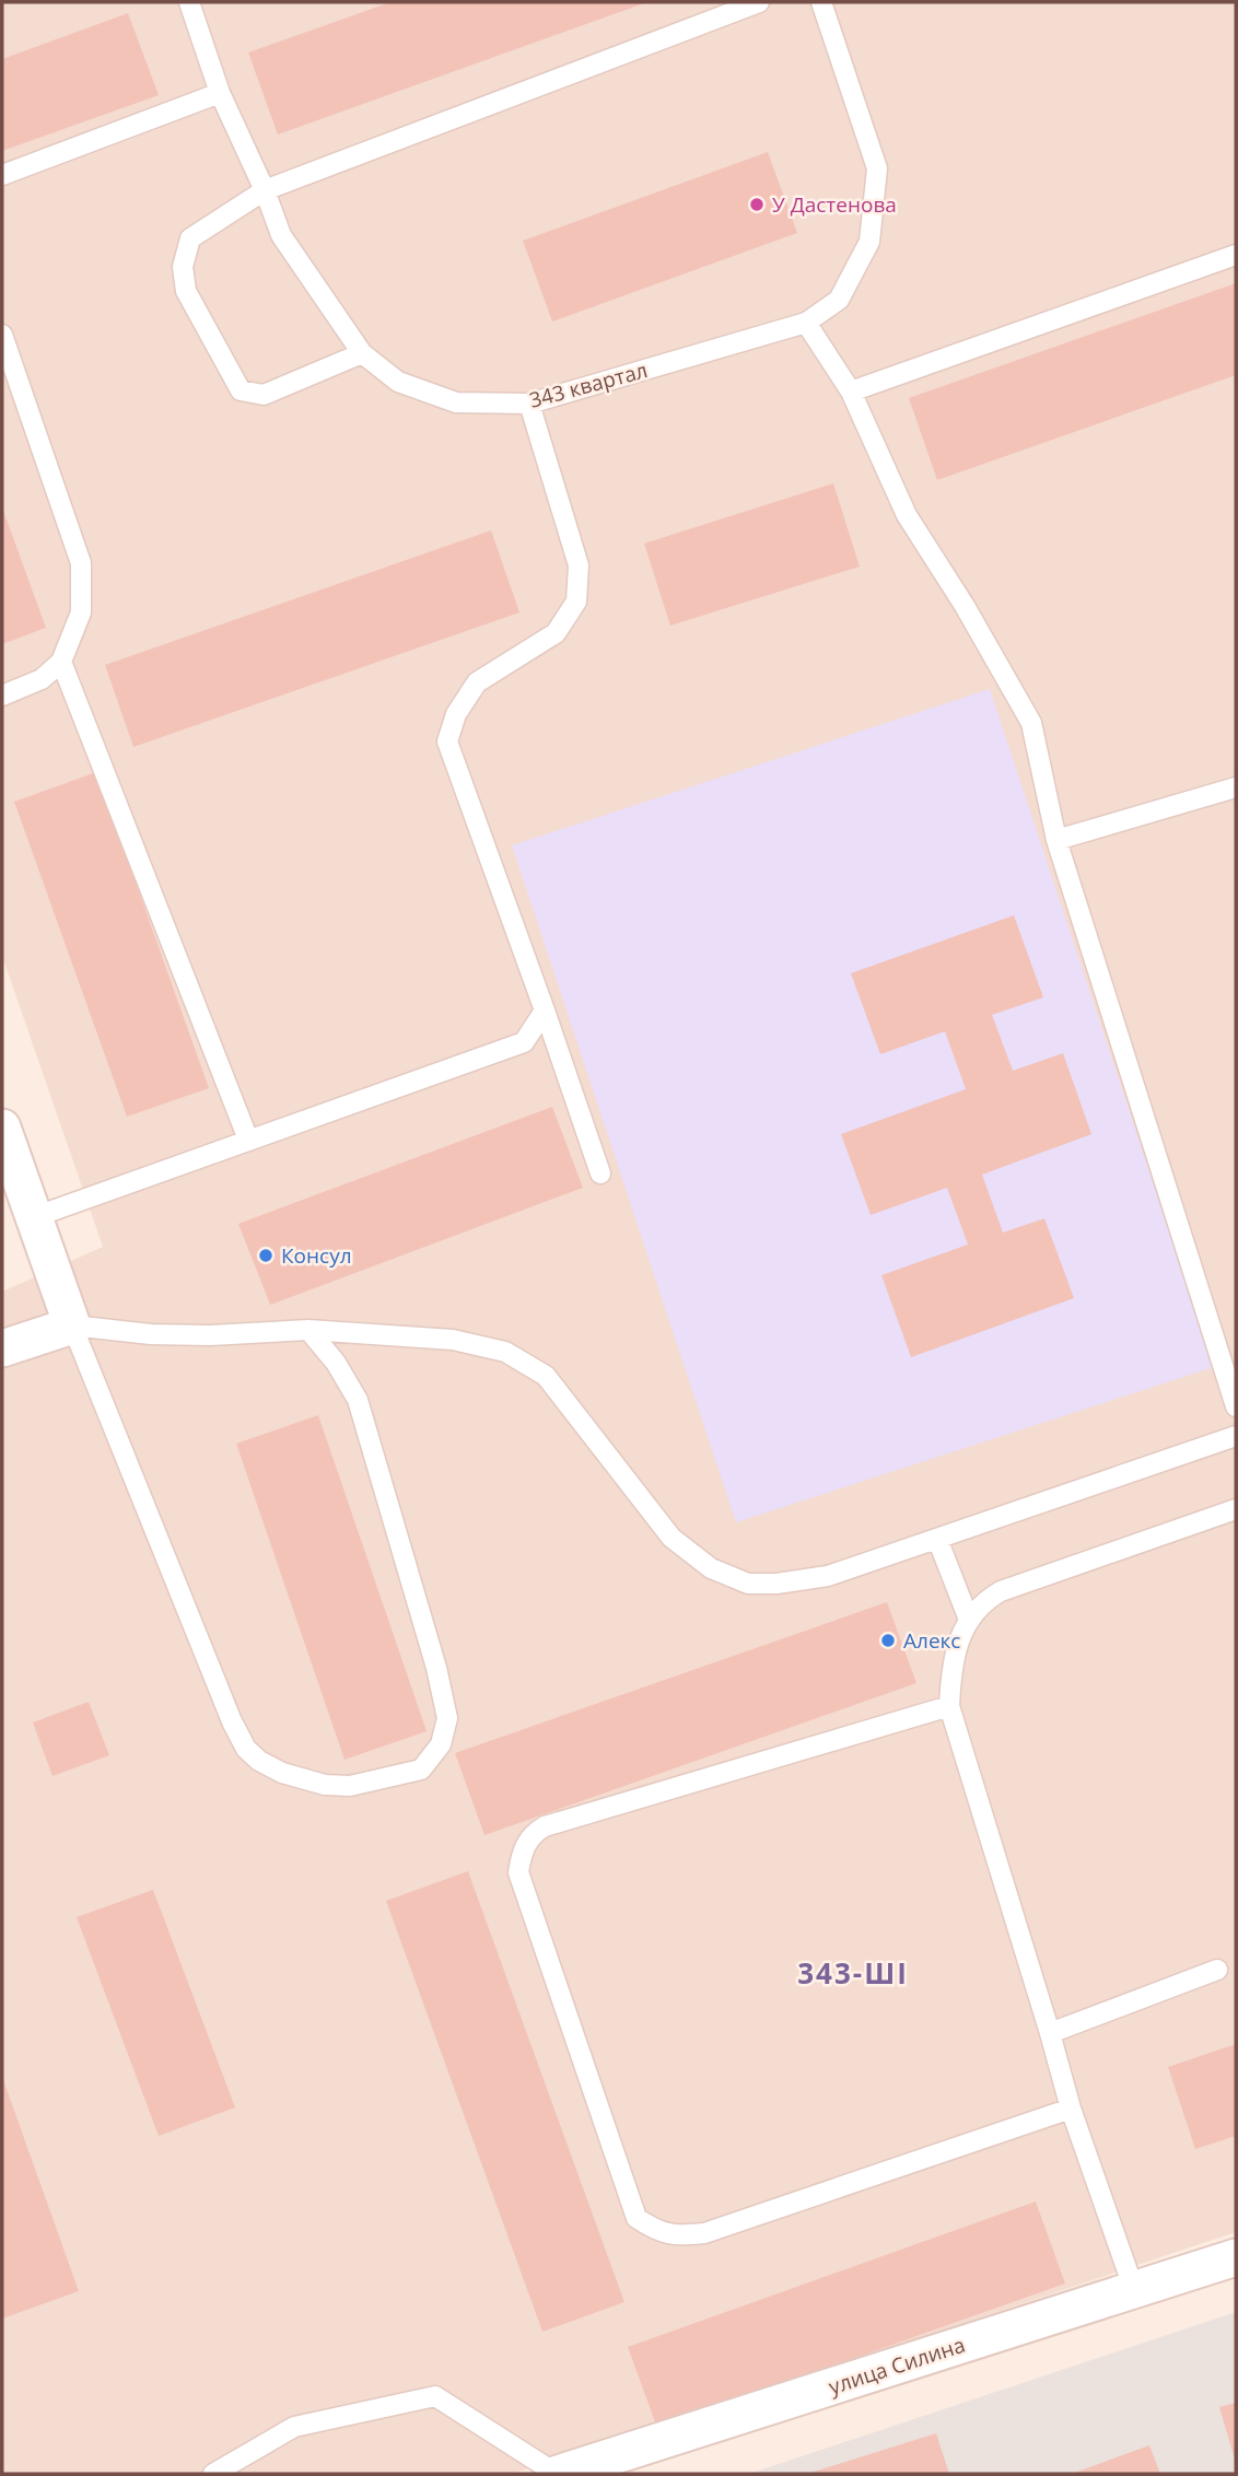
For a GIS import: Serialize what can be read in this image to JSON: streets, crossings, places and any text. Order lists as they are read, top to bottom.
{
  "streets": {
    "street": ["улица Силина"],
    "lane": ["343 квартал"]
  },
  "districts": ["343-ШІ"],
  "places": ["У Дастенова", "Консул", "Алекс"]
}
